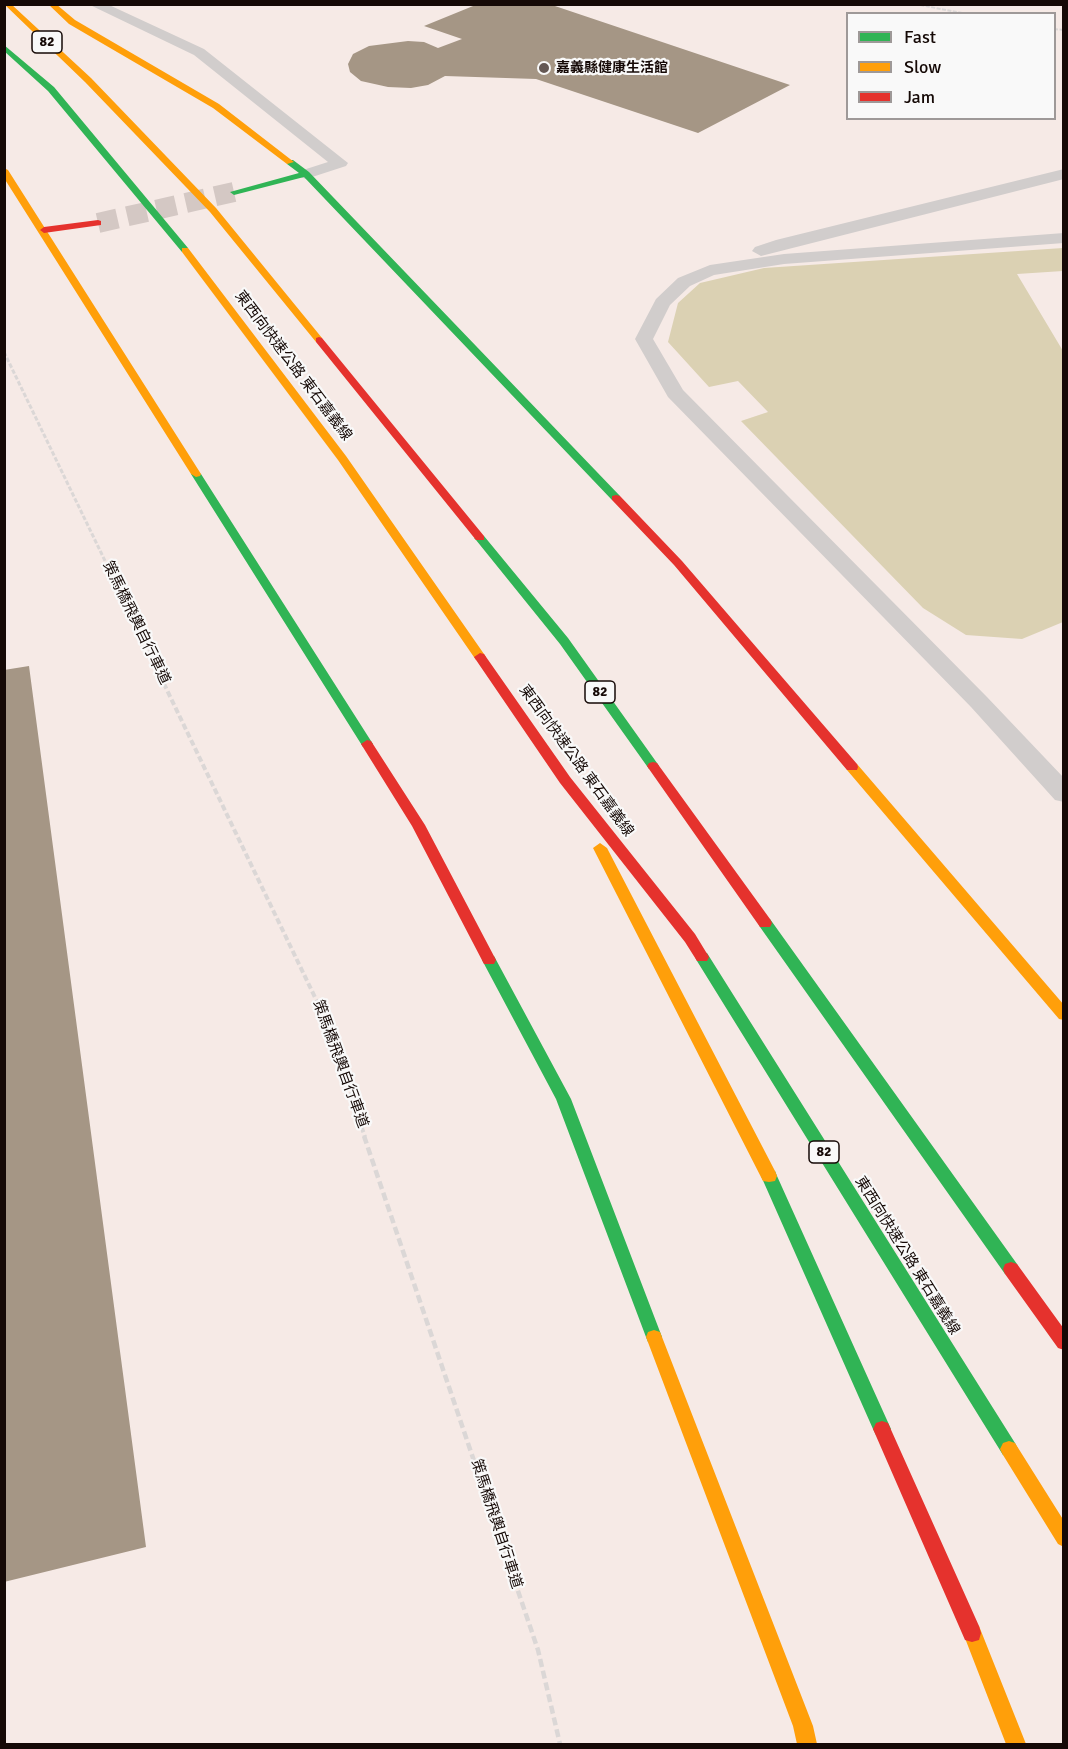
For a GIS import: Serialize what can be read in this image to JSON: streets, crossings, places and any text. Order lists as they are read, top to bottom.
{
  "streets": {
    "main road": ["82", "東西向快速公路 東石嘉義線"],
    "path": ["策馬橋飛輿自行車道"]
  },
  "places": ["嘉義縣健康生活館"],
  "legend": ["Fast", "Slow", "Jam"]
}
